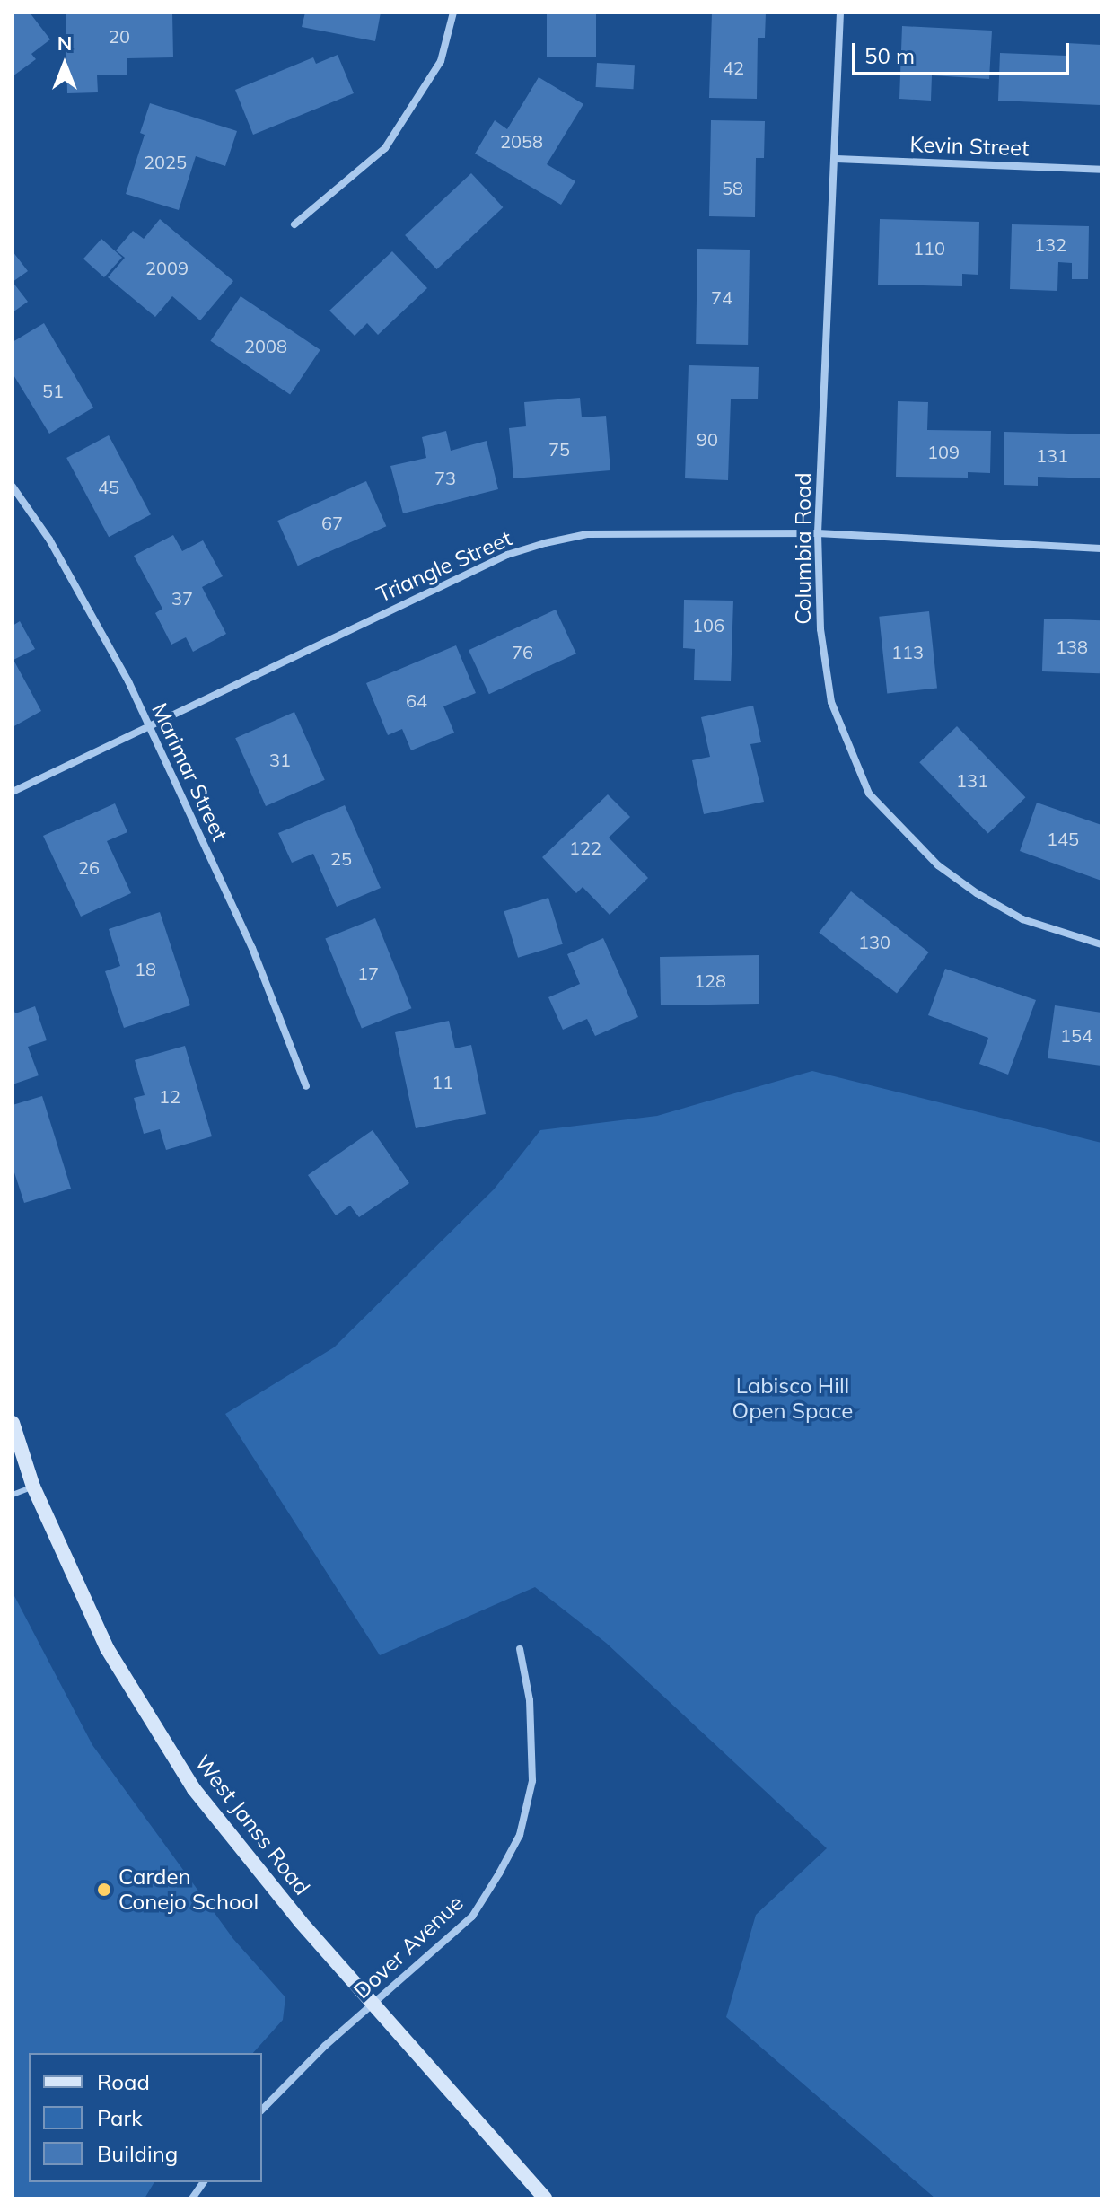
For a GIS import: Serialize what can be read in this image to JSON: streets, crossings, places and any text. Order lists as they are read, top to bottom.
{
  "streets": {
    "main road": ["West Janss Road"],
    "street": [
      "Kevin Street",
      "Columbia Road",
      "Triangle Street",
      "Marimar Street",
      "Dover Avenue"
    ]
  },
  "crossings": [
    ["Kevin Street", "Columbia Road"],
    ["Columbia Road", "Triangle Street"],
    ["Triangle Street", "Marimar Street"],
    ["West Janss Road", "Dover Avenue"]
  ],
  "parks": ["Labisco Hill Open Space"],
  "places": ["Carden Conejo School"],
  "house_numbers": [
    "20",
    "42",
    "2058",
    "2025",
    "58",
    "132",
    "110",
    "2009",
    "74",
    "2008",
    "51",
    "90",
    "75",
    "109",
    "131",
    "73",
    "45",
    "67",
    "37",
    "106",
    "138",
    "76",
    "113",
    "64",
    "31",
    "131",
    "145",
    "122",
    "25",
    "26",
    "130",
    "18",
    "17",
    "128",
    "154",
    "11",
    "12"
  ],
  "legend": ["Road", "Park", "Building"],
  "scale_bar": "50 m",
  "north": "top"
}
